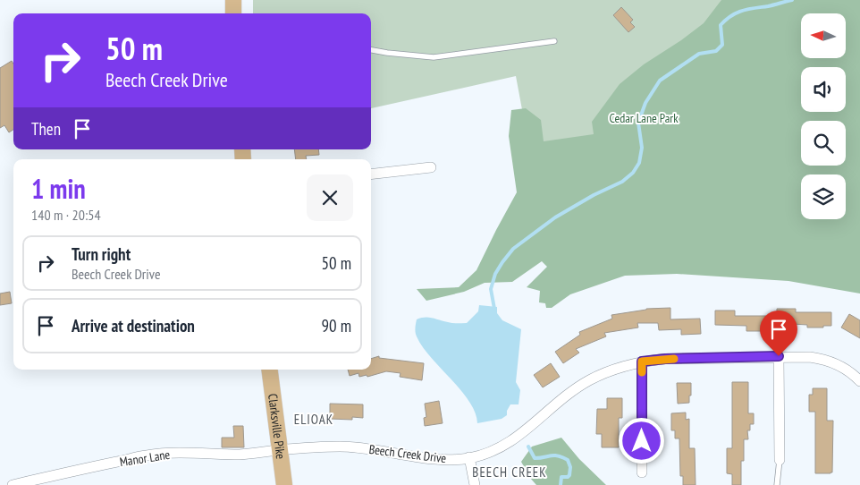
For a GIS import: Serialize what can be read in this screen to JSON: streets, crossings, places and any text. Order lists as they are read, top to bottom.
{
  "streets": {
    "main road": ["Clarksville Pike"],
    "street": ["Beech Creek Drive", "Manor Lane"]
  },
  "crossings": [
    ["Clarksville Pike", "Beech Creek Drive"],
    ["Clarksville Pike", "Manor Lane"],
    ["Beech Creek Drive", "Manor Lane"]
  ],
  "districts": ["ELIOAK", "BEECH CREEK"],
  "parks": ["Cedar Lane Park"],
  "north": "left",
  "page": {
    "turn": ["50 m", "Beech Creek Drive"],
    "then": "Then",
    "heading": ["1 min", "140 m · 20:54"],
    "list": [
      {
        "name": "Turn right",
        "note": "Beech Creek Drive",
        "value": "50 m"
      },
      {
        "name": "Arrive at destination",
        "value": "90 m"
      }
    ]
  }
}
